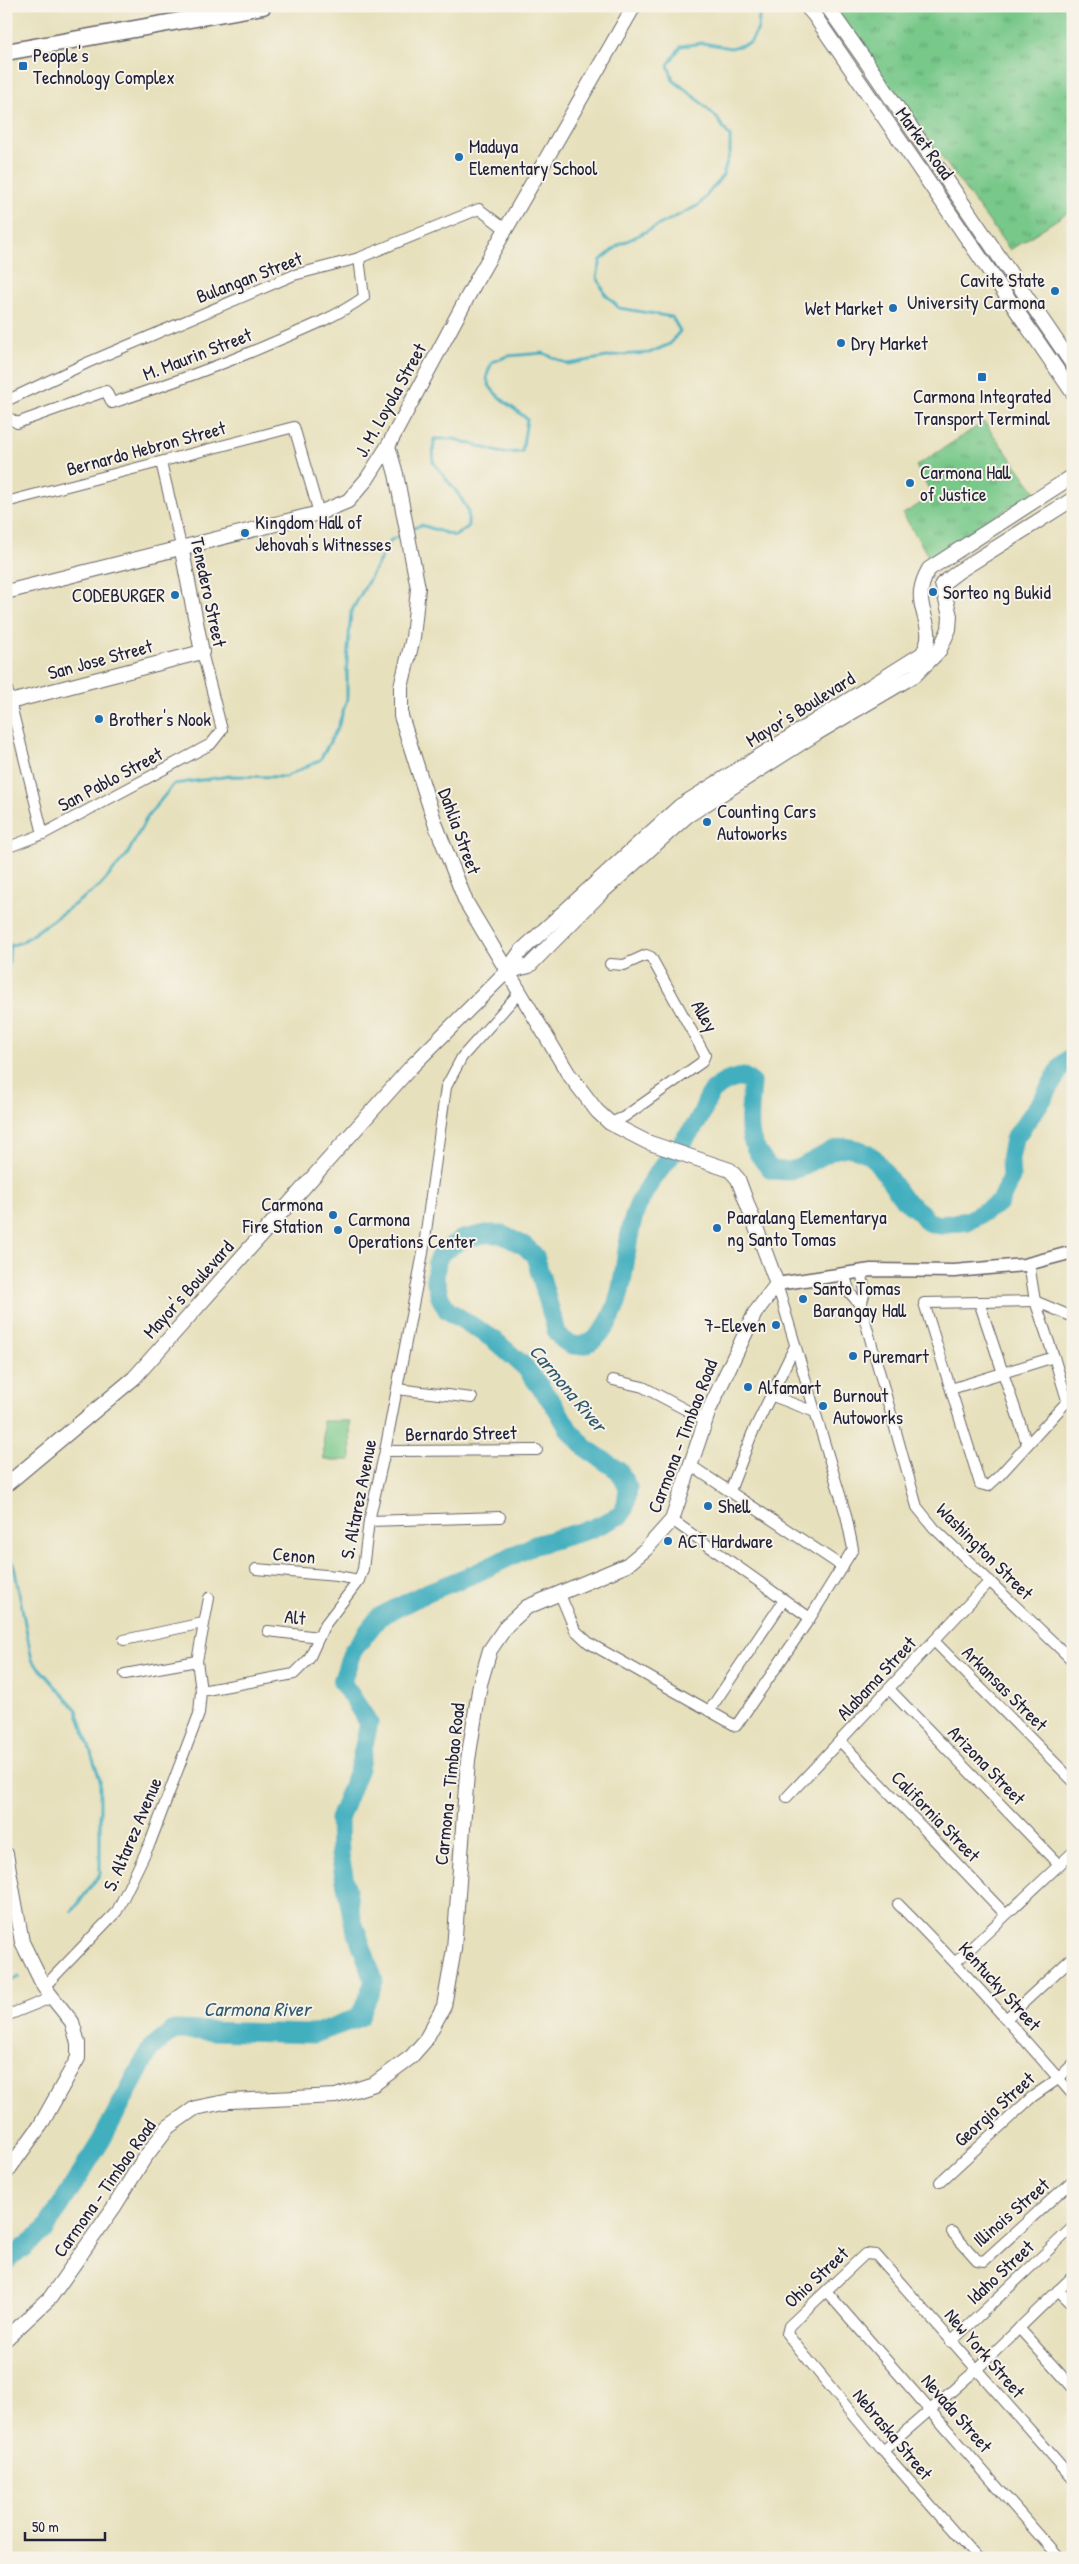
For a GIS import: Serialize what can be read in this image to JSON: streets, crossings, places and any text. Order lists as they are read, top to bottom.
{
  "streets": {
    "main road": [
      "Market Road",
      "J. M. Loyola Street",
      "Tenedero Street",
      "San Jose Street",
      "Mayor's Boulevard",
      "Dahlia Street",
      "Carmona - Timbao Road"
    ],
    "street": [
      "Bulangan Street",
      "M. Maurin Street",
      "Bernardo Hebron Street",
      "San Pablo Street",
      "Alley",
      "Bernardo Street",
      "S. Altarez Avenue",
      "Washington Street",
      "Cenon",
      "Alt",
      "Alabama Street",
      "Arkansas Street",
      "Arizona Street",
      "California Street",
      "Kentucky Street",
      "Georgia Street",
      "Illinois Street",
      "Idaho Street",
      "Ohio Street",
      "New York Street",
      "Nevada Street",
      "Nebraska Street"
    ]
  },
  "crossings": [
    ["Bulangan Street", "M. Maurin Street"],
    ["Bulangan Street", "J. M. Loyola Street"],
    ["J. M. Loyola Street", "Bernardo Hebron Street"],
    ["J. M. Loyola Street", "Tenedero Street"],
    ["J. M. Loyola Street", "Dahlia Street"],
    ["Bernardo Hebron Street", "Tenedero Street"],
    ["Tenedero Street", "San Jose Street"],
    ["Tenedero Street", "San Pablo Street"],
    ["Mayor's Boulevard", "Dahlia Street"],
    ["Dahlia Street", "Alley"],
    ["Dahlia Street", "Carmona - Timbao Road"],
    ["Dahlia Street", "S. Altarez Avenue"],
    ["Bernardo Street", "S. Altarez Avenue"],
    ["S. Altarez Avenue", "Cenon"],
    ["S. Altarez Avenue", "Alt"],
    ["Washington Street", "Alabama Street"],
    ["Alabama Street", "Arkansas Street"],
    ["Alabama Street", "Arizona Street"],
    ["Alabama Street", "California Street"],
    ["Kentucky Street", "Georgia Street"],
    ["Idaho Street", "New York Street"],
    ["Ohio Street", "New York Street"],
    ["Ohio Street", "Nevada Street"],
    ["Ohio Street", "Nebraska Street"]
  ],
  "water": ["Carmona River"],
  "places": {
    "transit": ["People's Technology Complex", "Carmona Integrated Transport Terminal"],
    "other": [
      "Maduya Elementary School",
      "Cavite State University Carmona",
      "Wet Market",
      "Dry Market",
      "Carmona Hall of Justice",
      "Kingdom Hall of Jehovah's Witnesses",
      "Sorteo ng Bukid",
      "CODEBURGER",
      "Brother's Nook",
      "Counting Cars Autoworks",
      "Carmona Fire Station",
      "Paaralang Elementarya ng Santo Tomas",
      "Carmona Operations Center",
      "Santo Tomas Barangay Hall",
      "7-Eleven",
      "Puremart",
      "Alfamart",
      "Burnout Autoworks",
      "Shell",
      "ACT Hardware"
    ]
  },
  "scale_bar": "50 m"
}
